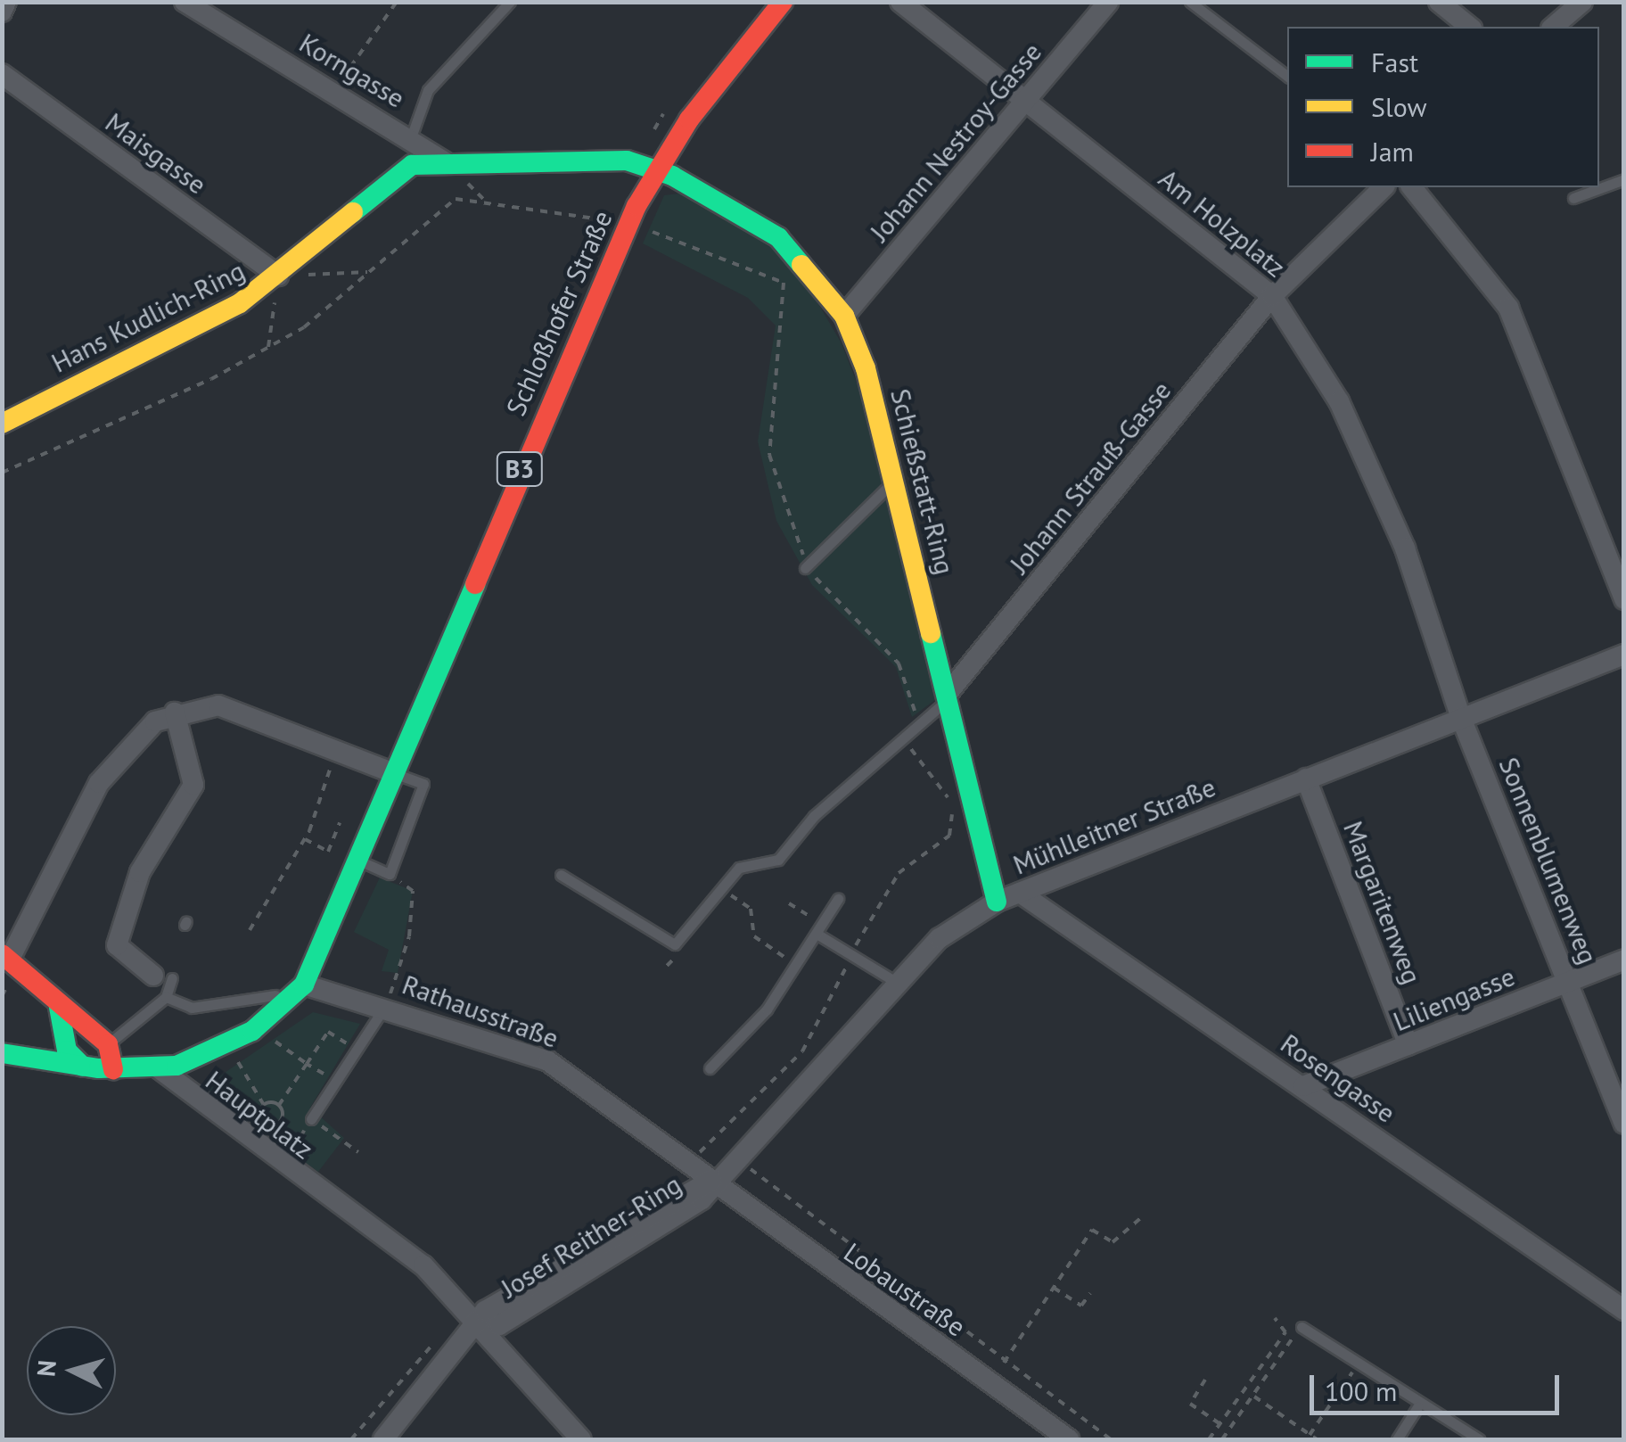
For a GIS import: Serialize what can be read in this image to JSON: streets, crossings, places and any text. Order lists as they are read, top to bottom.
{
  "streets": {
    "street": [
      "Korngasse",
      "Johann Nestroy-Gasse",
      "Maisgasse",
      "Am Holzplatz",
      "Schloßhofer Straße",
      "Hans Kudlich-Ring",
      "B3",
      "Johann Strauß-Gasse",
      "Schießstatt-Ring",
      "Mühlleitner Straße",
      "Sonnenblumenweg",
      "Margaritenweg",
      "Liliengasse",
      "Rathausstraße",
      "Rosengasse",
      "Hauptplatz",
      "Josef Reither-Ring",
      "Lobaustraße"
    ]
  },
  "crossings": [
    ["Korngasse", "Hans Kudlich-Ring"],
    ["Johann Nestroy-Gasse", "Am Holzplatz"],
    ["Johann Nestroy-Gasse", "Schießstatt-Ring"],
    ["Maisgasse", "Hans Kudlich-Ring"],
    ["Am Holzplatz", "Johann Strauß-Gasse"],
    ["Am Holzplatz", "Mühlleitner Straße"],
    ["Am Holzplatz", "Sonnenblumenweg"],
    ["Schloßhofer Straße", "Hans Kudlich-Ring"],
    ["Schloßhofer Straße", "B3"],
    ["Schloßhofer Straße", "Schießstatt-Ring"],
    ["Hans Kudlich-Ring", "Schießstatt-Ring"],
    ["B3", "Rathausstraße"],
    ["B3", "Hauptplatz"],
    ["Johann Strauß-Gasse", "Schießstatt-Ring"],
    ["Schießstatt-Ring", "Mühlleitner Straße"],
    ["Mühlleitner Straße", "Sonnenblumenweg"],
    ["Mühlleitner Straße", "Margaritenweg"],
    ["Mühlleitner Straße", "Rathausstraße"],
    ["Mühlleitner Straße", "Rosengasse"],
    ["Mühlleitner Straße", "Josef Reither-Ring"],
    ["Mühlleitner Straße", "Lobaustraße"],
    ["Sonnenblumenweg", "Liliengasse"],
    ["Margaritenweg", "Liliengasse"],
    ["Liliengasse", "Rosengasse"],
    ["Rathausstraße", "Josef Reither-Ring"],
    ["Rathausstraße", "Lobaustraße"],
    ["Hauptplatz", "Josef Reither-Ring"],
    ["Josef Reither-Ring", "Lobaustraße"]
  ],
  "legend": ["Fast", "Slow", "Jam"],
  "scale_bar": "100 m",
  "north": "left"
}
